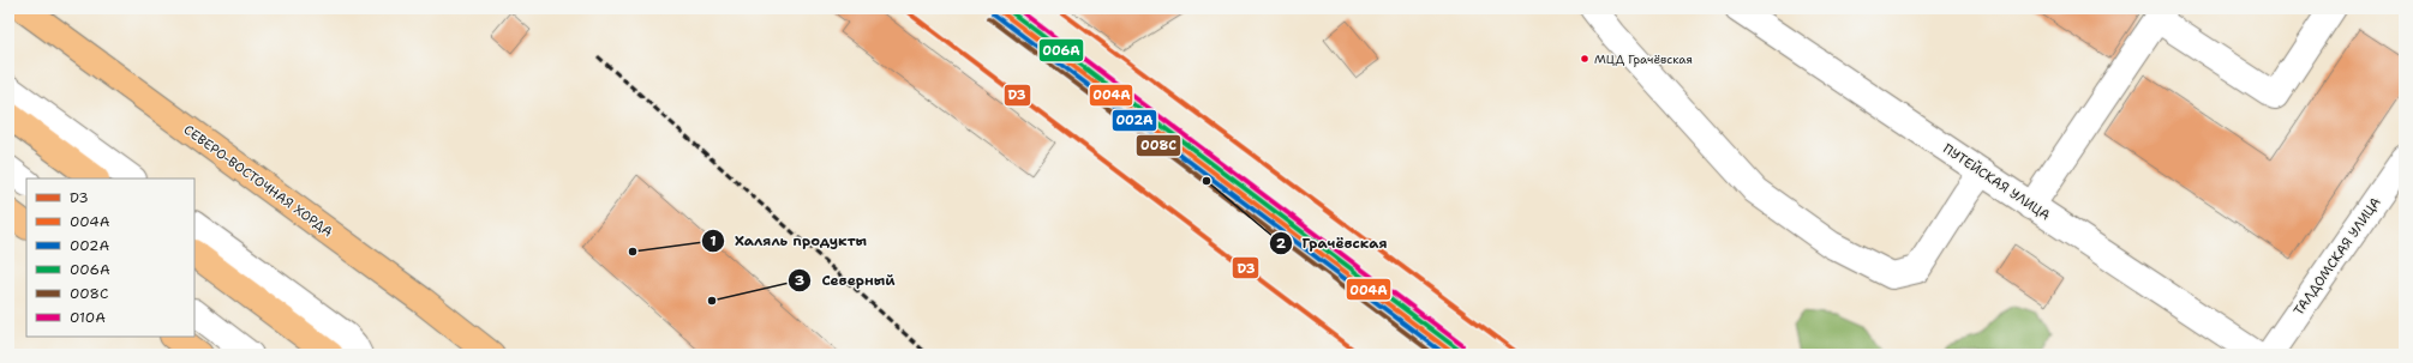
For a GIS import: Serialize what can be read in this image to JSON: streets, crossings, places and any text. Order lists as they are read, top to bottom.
{
  "streets": {
    "main road": ["СЕВЕРО-ВОСТОЧНАЯ ХОРДА"],
    "street": ["ПУТЕЙСКАЯ УЛИЦА", "ТАЛДОМСКАЯ УЛИЦА"]
  },
  "places": [
    "МЦД Грачёвская",
    "Грачёвская",
    "Халяль продукты",
    "Северный"
  ],
  "lines": [
    "transit line D3",
    "transit line 004А",
    "transit line 006А",
    "transit line 010А",
    "transit line 002А",
    "transit line 008С"
  ],
  "legend": [
    "D3",
    "004А",
    "002А",
    "006А",
    "008С",
    "010А"
  ]
}
